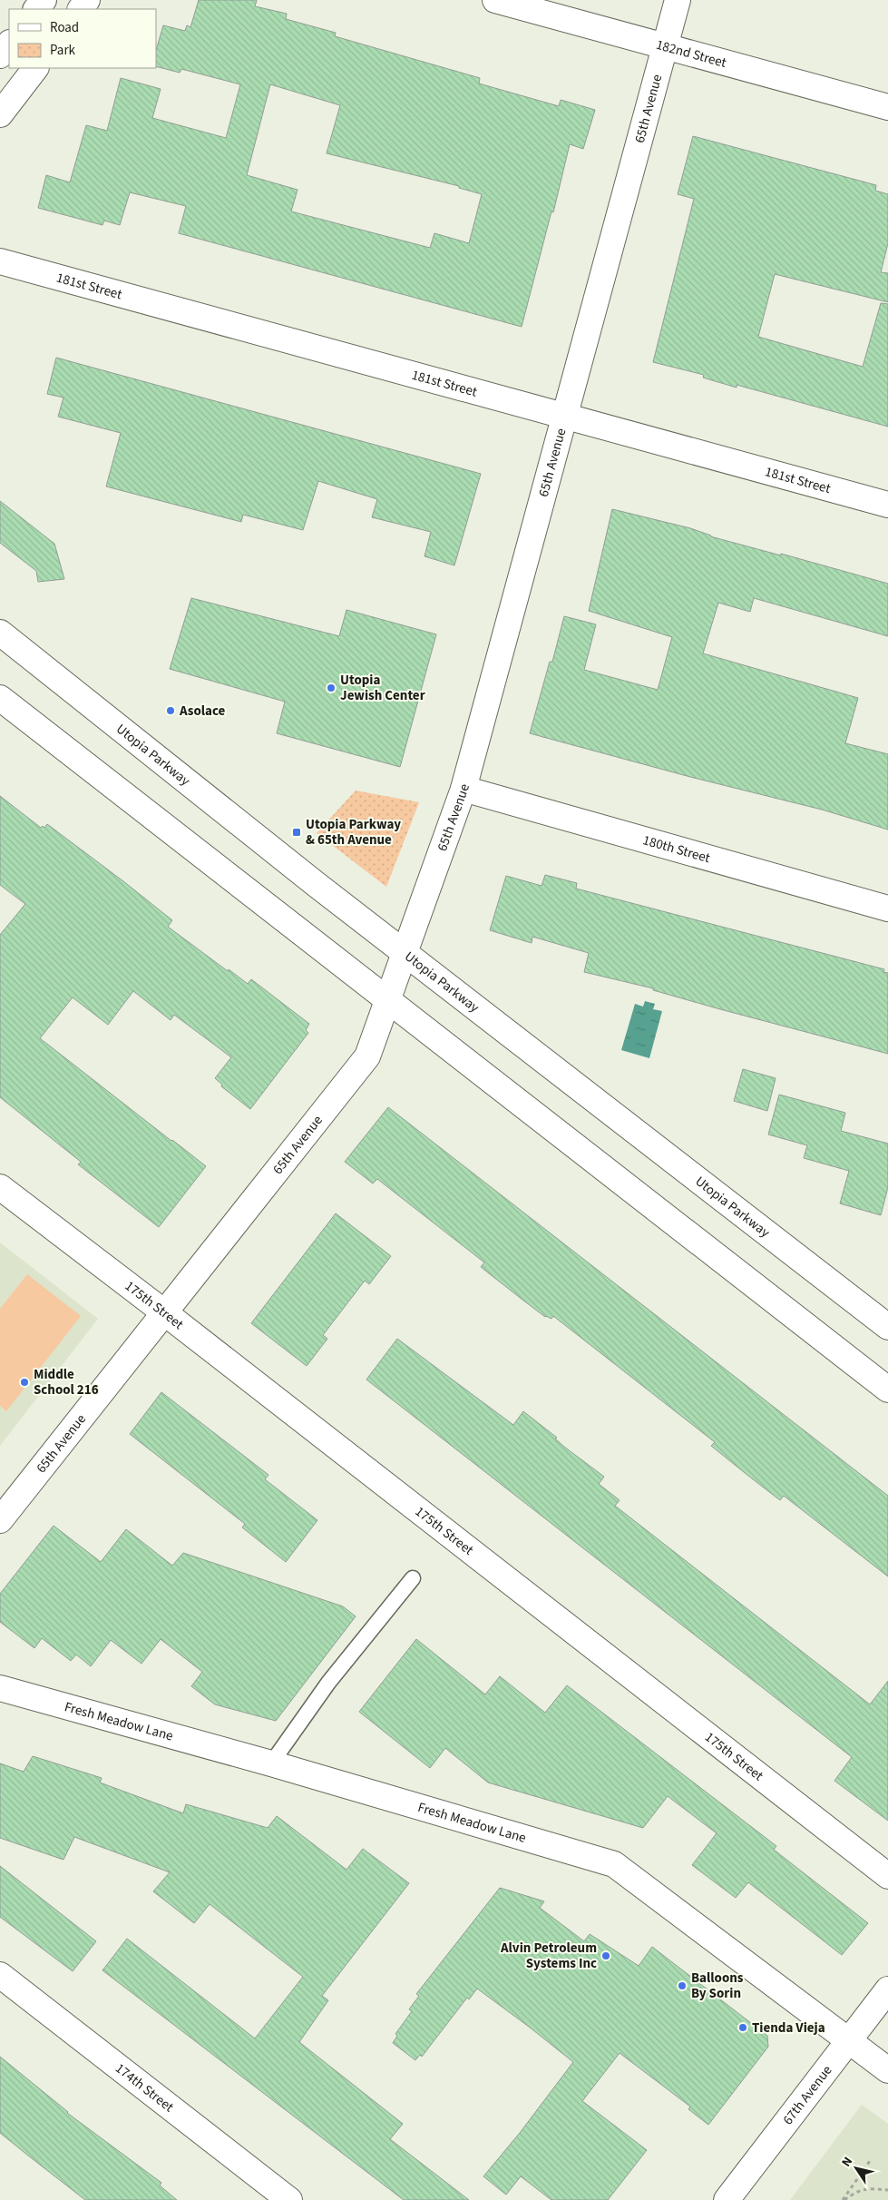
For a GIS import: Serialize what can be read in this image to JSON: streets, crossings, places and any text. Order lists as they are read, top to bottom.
{
  "streets": {
    "street": [
      "182nd Street",
      "65th Avenue",
      "181st Street",
      "Utopia Parkway",
      "180th Street",
      "175th Street",
      "Fresh Meadow Lane",
      "174th Street",
      "67th Avenue"
    ]
  },
  "crossings": [
    ["182nd Street", "65th Avenue"],
    ["65th Avenue", "181st Street"],
    ["65th Avenue", "Utopia Parkway"],
    ["65th Avenue", "180th Street"],
    ["65th Avenue", "175th Street"],
    ["Fresh Meadow Lane", "67th Avenue"]
  ],
  "places": {
    "other": [
      "Utopia Jewish Center",
      "Asolace",
      "Middle School 216",
      "Alvin Petroleum Systems Inc",
      "Balloons By Sorin",
      "Tienda Vieja"
    ],
    "transit": ["Utopia Parkway & 65th Avenue"]
  },
  "legend": ["Road", "Park"],
  "north": "top left"
}
